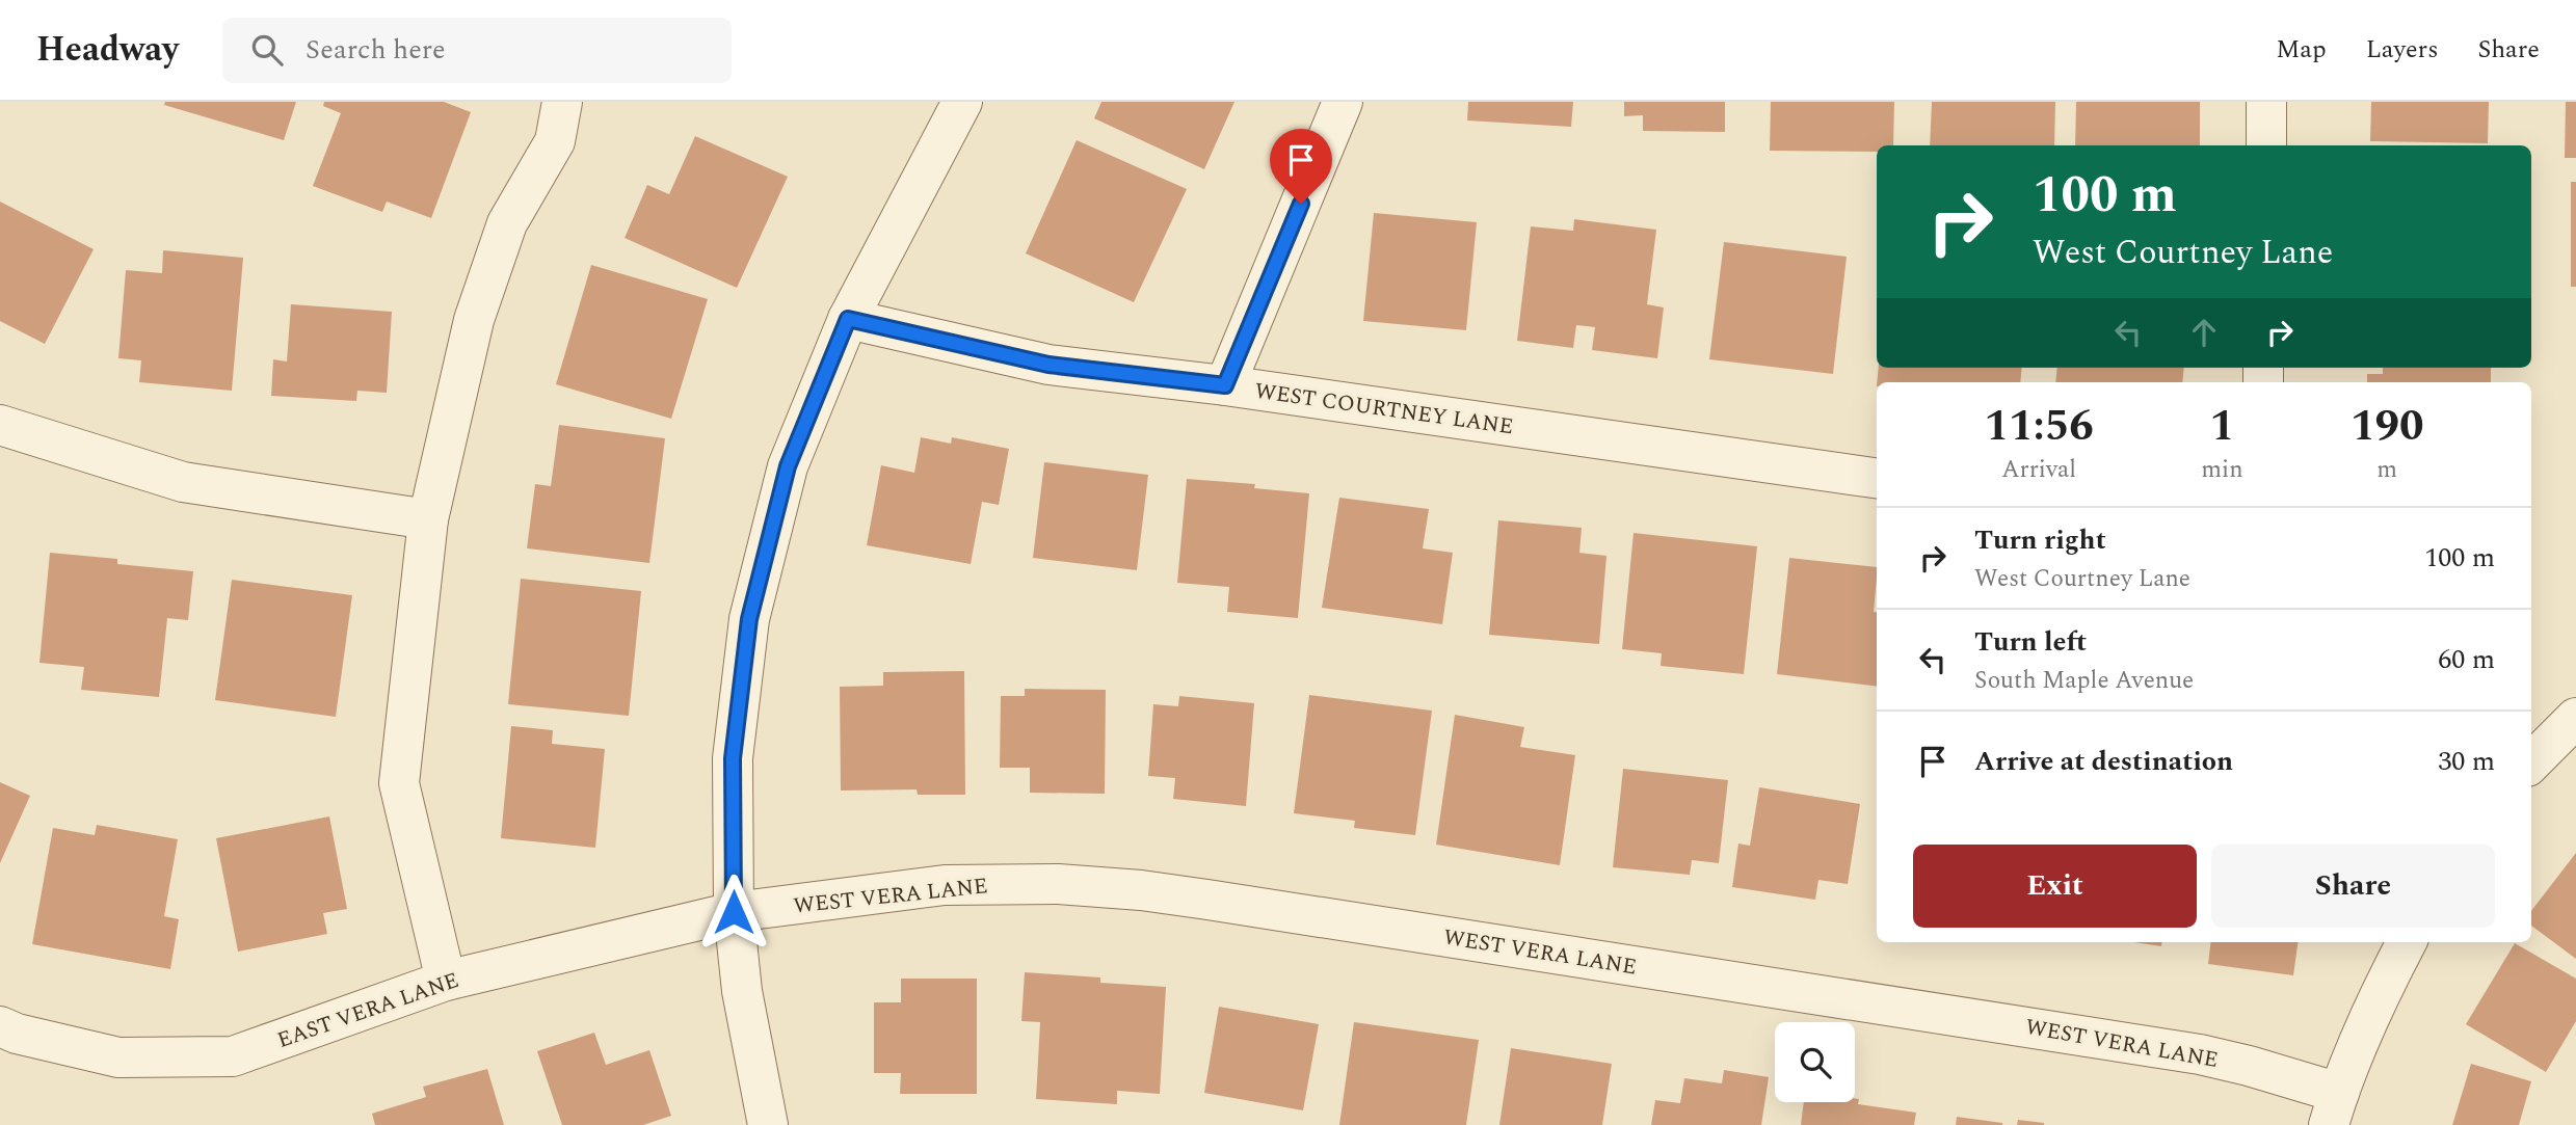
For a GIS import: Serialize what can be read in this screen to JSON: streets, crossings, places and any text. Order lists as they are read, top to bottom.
{
  "streets": {
    "street": ["WEST COURTNEY LANE", "WEST VERA LANE", "EAST VERA LANE"]
  },
  "crossings": [
    ["WEST VERA LANE", "EAST VERA LANE"]
  ],
  "page": {
    "header": "Headway",
    "search": "Search here",
    "nav": ["Map", "Layers", "Share"],
    "turn": ["100 m", "West Courtney Lane"],
    "eta": [
      "11:56",
      "Arrival",
      "1",
      "min",
      "190",
      "m"
    ],
    "list": [
      {
        "name": "Turn right",
        "note": "West Courtney Lane",
        "value": "100 m"
      },
      {
        "name": "Turn left",
        "note": "South Maple Avenue",
        "value": "60 m"
      },
      {
        "name": "Arrive at destination",
        "value": "30 m"
      }
    ],
    "buttons": ["Exit", "Share"]
  }
}
